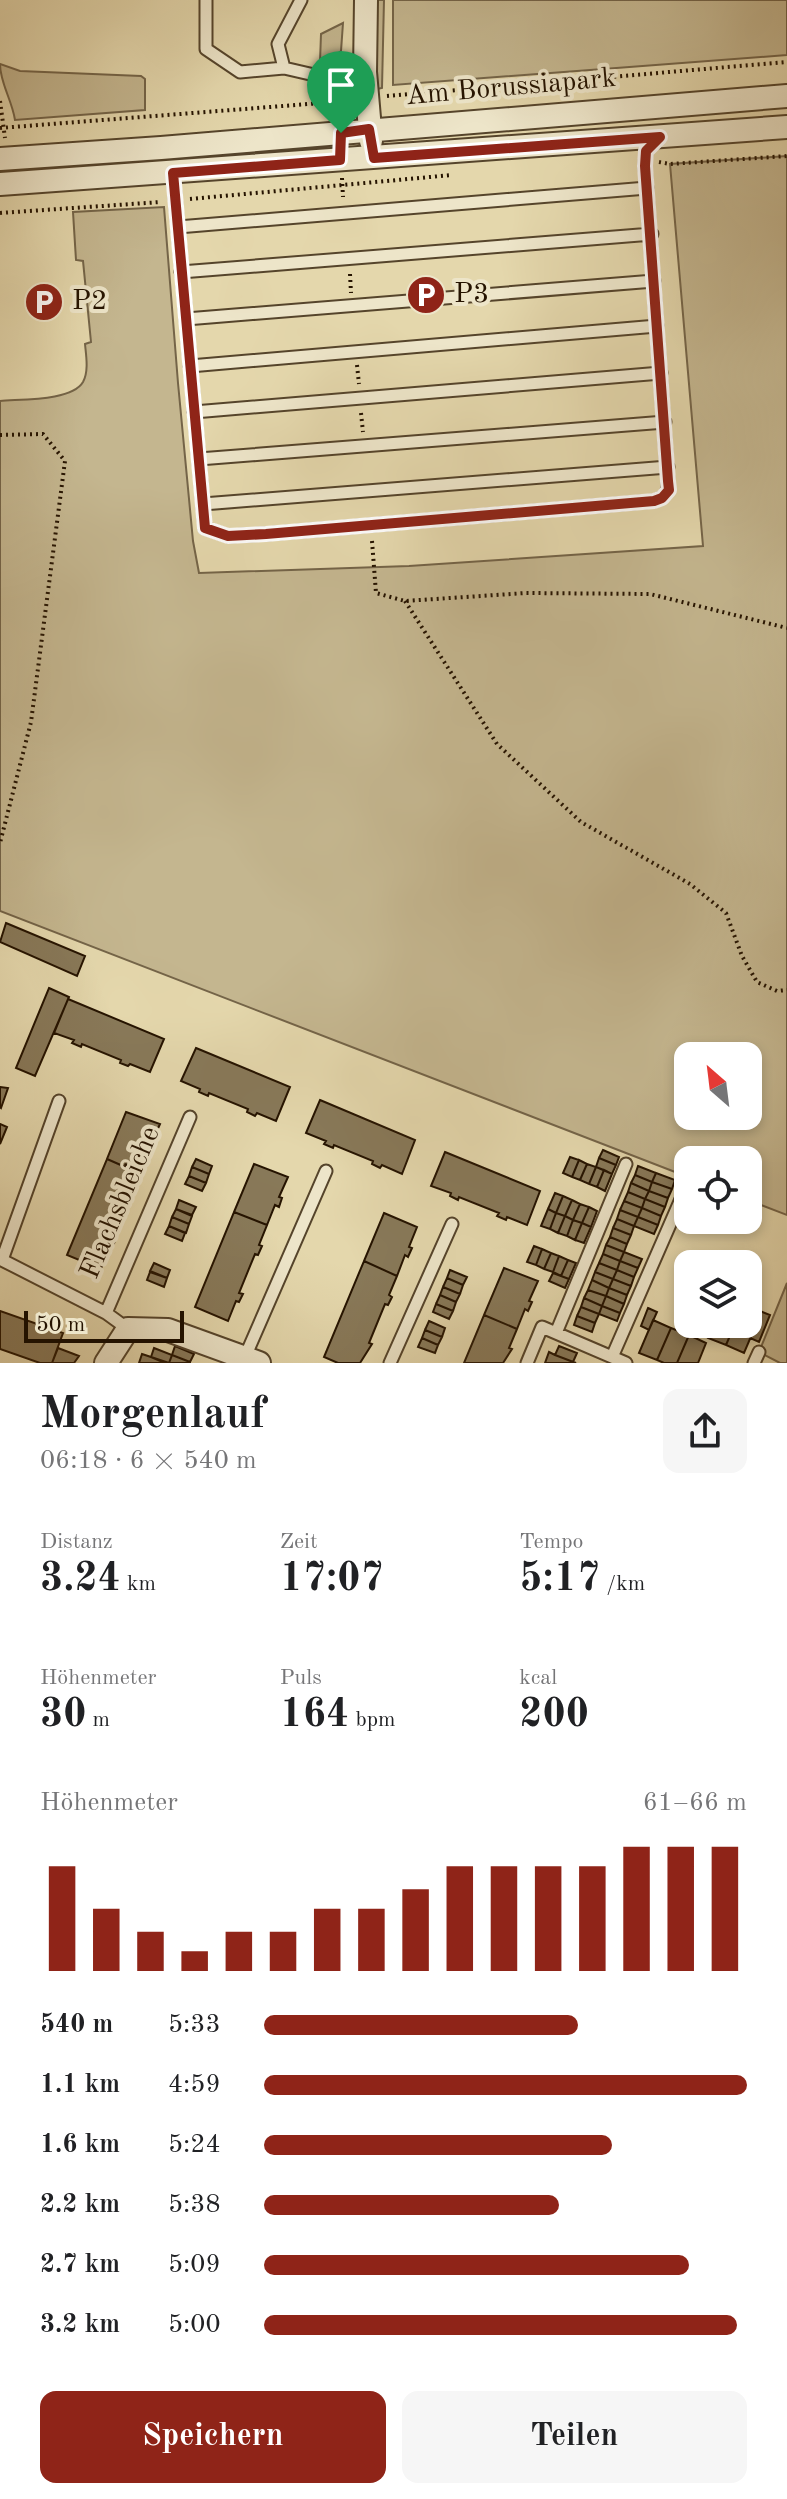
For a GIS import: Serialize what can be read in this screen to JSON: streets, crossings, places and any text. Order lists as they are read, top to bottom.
{
  "streets": {
    "street": ["Am Borussiapark"],
    "lane": ["Flachsbleiche"]
  },
  "places": {
    "parking": ["P3", "P2"]
  },
  "scale_bar": "50 m",
  "north": "top left",
  "page": {
    "scale": "50 m",
    "heading": ["Morgenlauf", "06:18 · 6 × 540 m"],
    "stats": [
      ["Distanz", "3.24 km"],
      ["Zeit", "17:07"],
      ["Tempo", "5:17 /km"],
      ["Höhenmeter", "30 m"],
      ["Puls", "164 bpm"],
      ["kcal", "200"]
    ],
    "chart": ["Höhenmeter", "61–66 m"],
    "list": [
      {
        "name": "540 m",
        "note": "5:33"
      },
      {
        "name": "1.1 km",
        "note": "4:59"
      },
      {
        "name": "1.6 km",
        "note": "5:24"
      },
      {
        "name": "2.2 km",
        "note": "5:38"
      },
      {
        "name": "2.7 km",
        "note": "5:09"
      },
      {
        "name": "3.2 km",
        "note": "5:00"
      }
    ],
    "buttons": ["Speichern", "Teilen"]
  }
}
